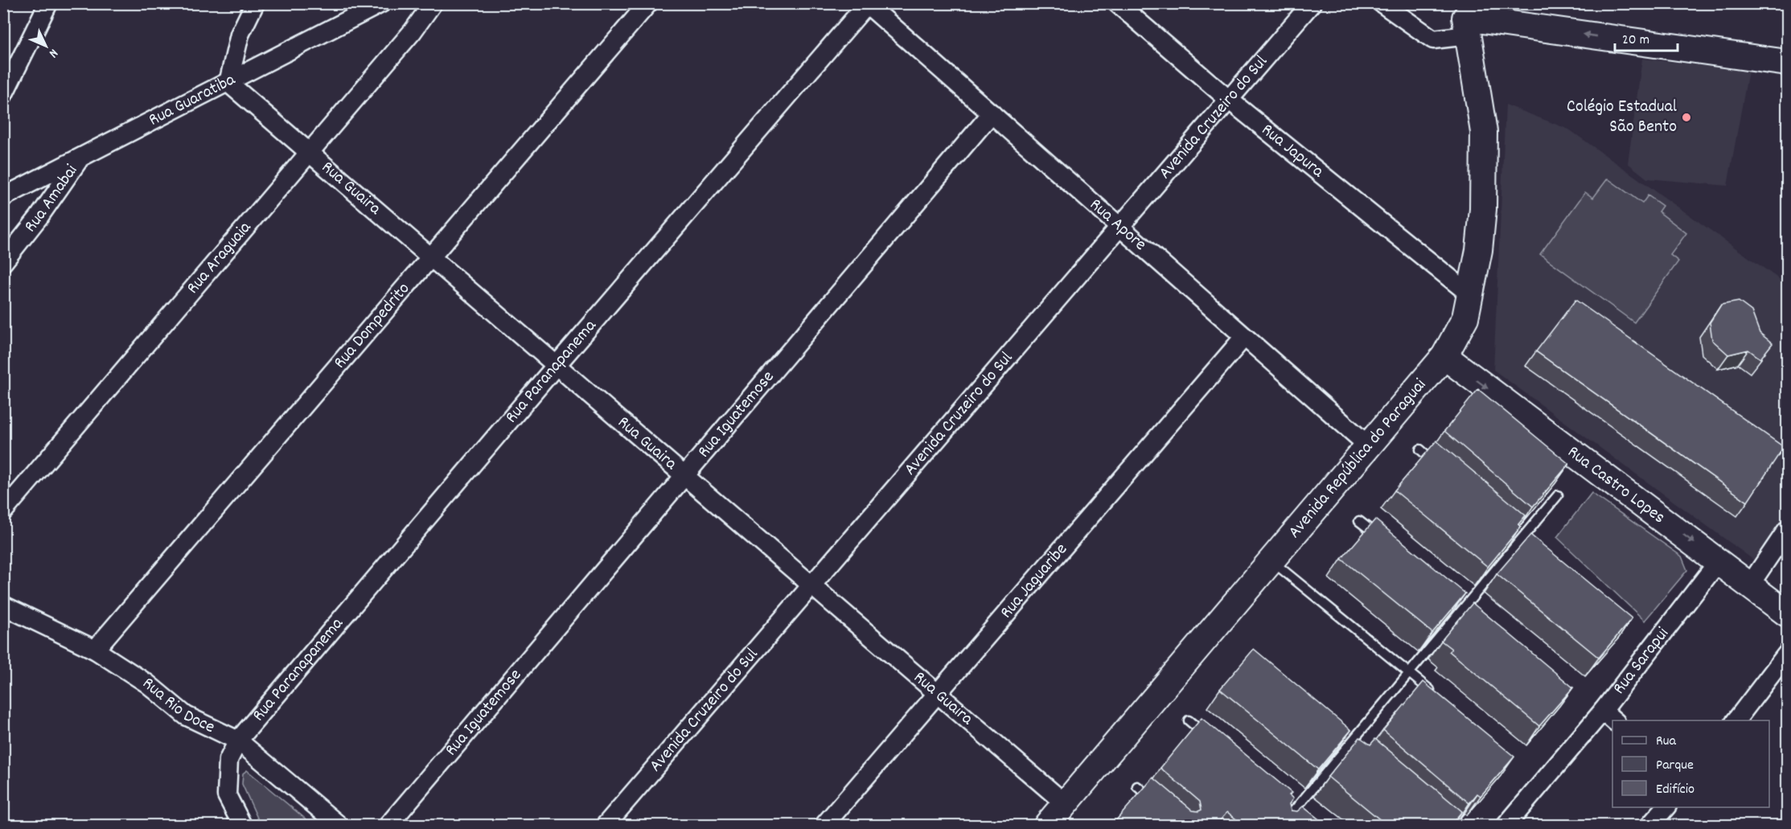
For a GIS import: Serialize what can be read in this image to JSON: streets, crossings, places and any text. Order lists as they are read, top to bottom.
{
  "streets": {
    "main road": ["Avenida República do Paraguai", "Rua Castro Lopes"],
    "street": [
      "Rua Guaratiba",
      "Avenida Cruzeiro do Sul",
      "Rua Japura",
      "Rua Guaira",
      "Rua Amabai",
      "Rua Apore",
      "Rua Araguaia",
      "Rua Dompedrito",
      "Rua Paranapanema",
      "Rua Iguatemose",
      "Rua Jaguaribe",
      "Rua Sarapui",
      "Rua Rio Doce"
    ]
  },
  "crossings": [
    ["Rua Guaratiba", "Rua Guaira"],
    ["Rua Guaratiba", "Rua Amabai"],
    ["Avenida Cruzeiro do Sul", "Rua Japura"],
    ["Avenida Cruzeiro do Sul", "Rua Guaira"],
    ["Avenida Cruzeiro do Sul", "Rua Apore"],
    ["Rua Japura", "Avenida República do Paraguai"],
    ["Rua Guaira", "Rua Araguaia"],
    ["Rua Guaira", "Rua Dompedrito"],
    ["Rua Guaira", "Rua Paranapanema"],
    ["Rua Guaira", "Rua Iguatemose"],
    ["Rua Guaira", "Avenida República do Paraguai"],
    ["Rua Guaira", "Rua Jaguaribe"],
    ["Rua Apore", "Rua Paranapanema"],
    ["Rua Apore", "Rua Iguatemose"],
    ["Rua Apore", "Avenida República do Paraguai"],
    ["Rua Apore", "Rua Jaguaribe"],
    ["Rua Dompedrito", "Rua Rio Doce"],
    ["Rua Paranapanema", "Rua Rio Doce"],
    ["Avenida República do Paraguai", "Rua Castro Lopes"],
    ["Rua Castro Lopes", "Rua Sarapui"]
  ],
  "one_way": ["Rua Castro Lopes"],
  "places": ["Colégio Estadual São Bento"],
  "legend": ["Rua", "Parque", "Edifício"],
  "scale_bar": "20 m",
  "north": "bottom right"
}
